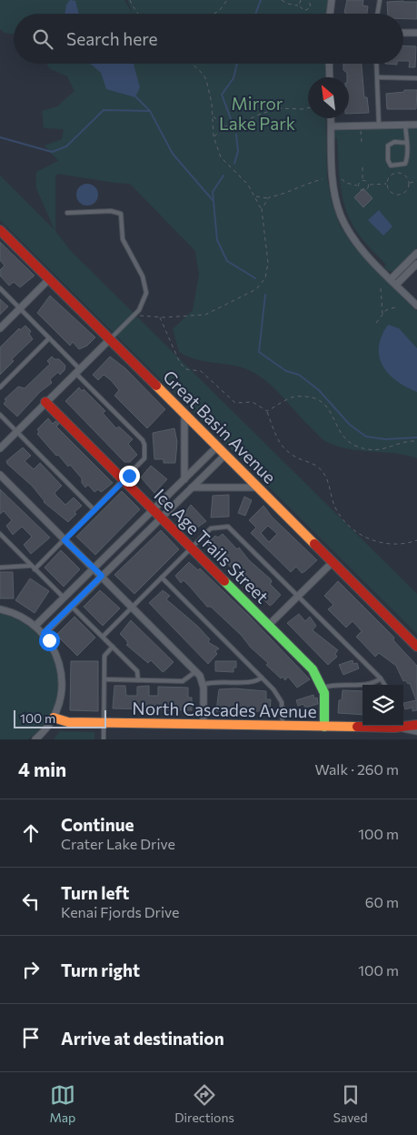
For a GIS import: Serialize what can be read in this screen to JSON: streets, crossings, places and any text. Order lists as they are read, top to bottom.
{
  "streets": {
    "street": ["Great Basin Avenue", "Ice Age Trails Street", "North Cascades Avenue"]
  },
  "crossings": [
    ["Ice Age Trails Street", "North Cascades Avenue"]
  ],
  "parks": ["Mirror Lake Park"],
  "scale_bar": "100 m",
  "north": "top left",
  "page": {
    "search": "Search here",
    "scale": "100 m",
    "heading": ["4 min", "Walk · 260 m"],
    "list": [
      ["Continue", "Crater Lake Drive", "100 m"],
      ["Turn left", "Kenai Fjords Drive", "60 m"],
      ["Turn right", "100 m"],
      "Arrive at destination"
    ],
    "nav": ["Map", "Directions", "Saved"]
  }
}
